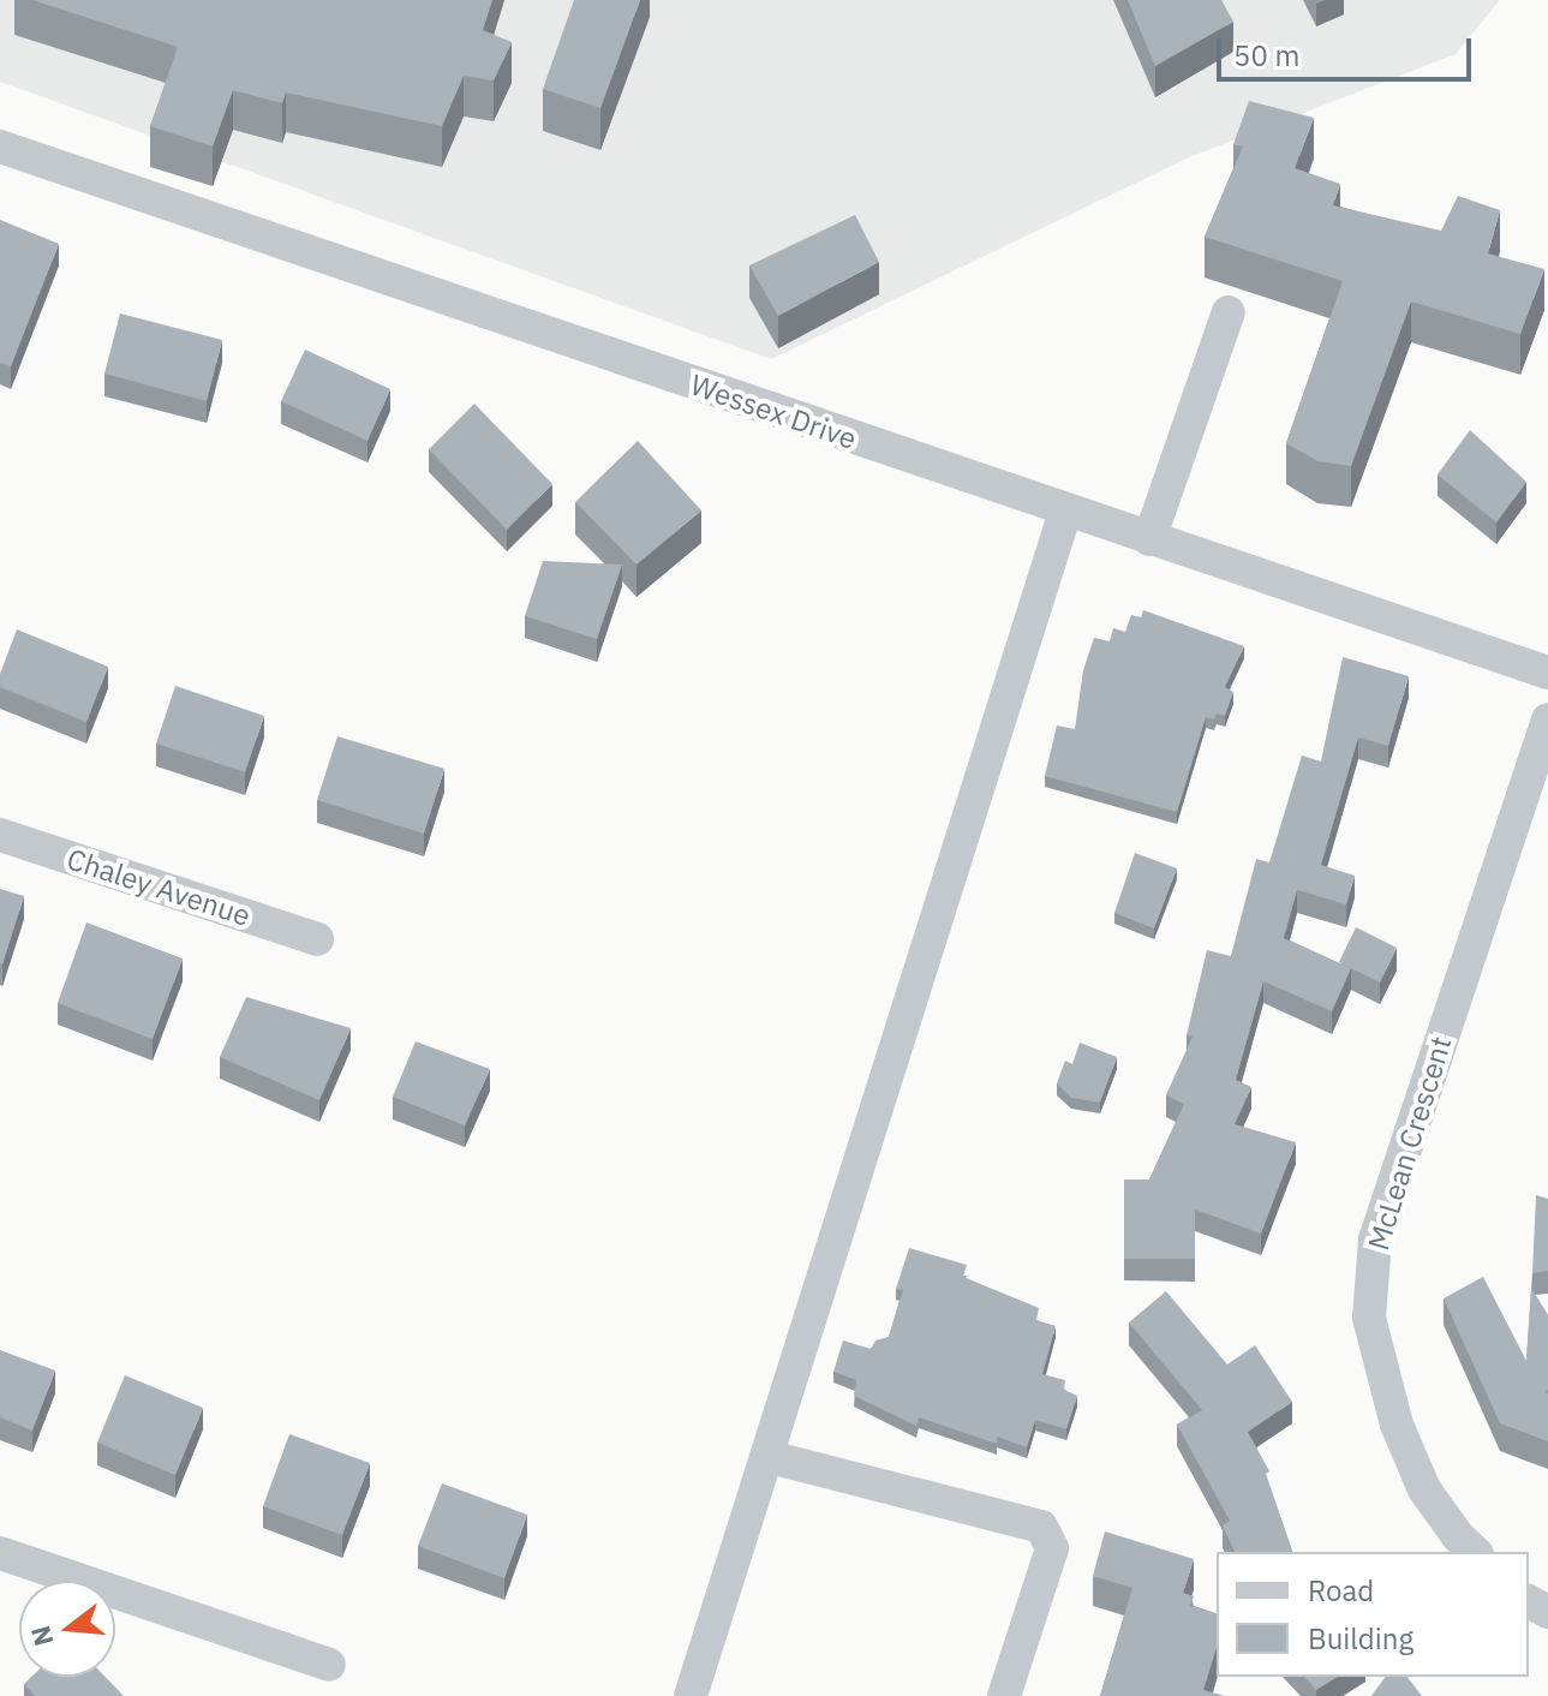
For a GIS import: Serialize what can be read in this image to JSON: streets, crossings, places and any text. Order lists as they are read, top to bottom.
{
  "streets": {
    "street": ["Wessex Drive", "Chaley Avenue", "McLean Crescent"]
  },
  "legend": ["Road", "Building"],
  "scale_bar": "50 m",
  "north": "left"
}
